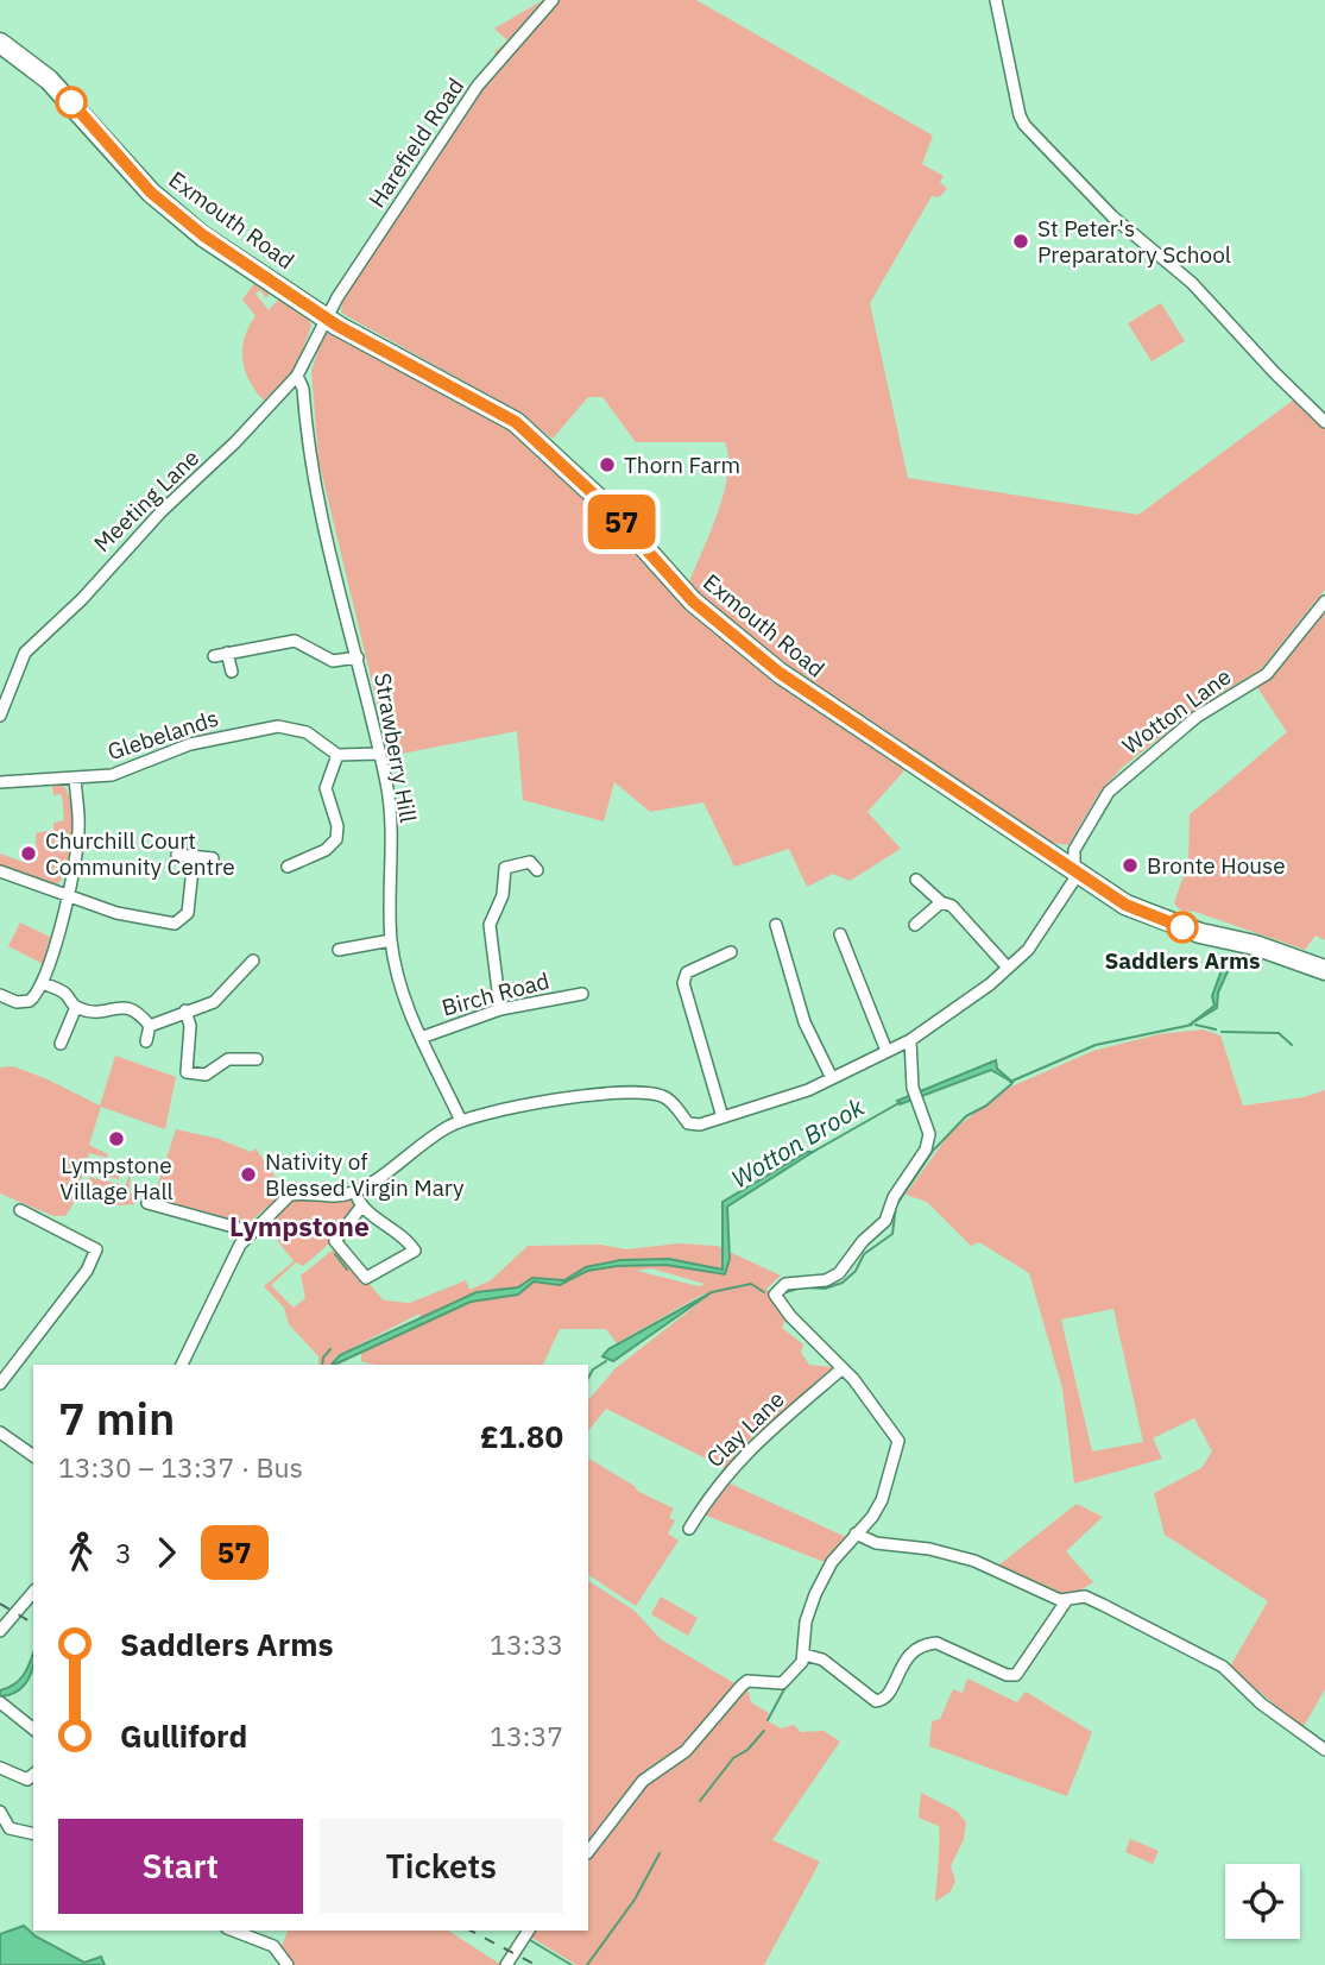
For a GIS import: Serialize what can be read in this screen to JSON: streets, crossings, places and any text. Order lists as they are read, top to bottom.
{
  "streets": {
    "highway": ["Exmouth Road"],
    "street": [
      "Harefield Road",
      "Meeting Lane",
      "Wotton Lane",
      "Glebelands",
      "Strawberry Hill",
      "Birch Road",
      "Clay Lane"
    ]
  },
  "crossings": [
    ["Harefield Road", "Exmouth Road"],
    ["Harefield Road", "Meeting Lane"],
    ["Exmouth Road", "Meeting Lane"],
    ["Exmouth Road", "Wotton Lane"],
    ["Meeting Lane", "Strawberry Hill"],
    ["Wotton Lane", "Strawberry Hill"],
    ["Strawberry Hill", "Birch Road"]
  ],
  "districts": ["Lympstone"],
  "water": ["Wotton Brook"],
  "places": [
    "St Peter's Preparatory School",
    "Thorn Farm",
    "Churchill Court Community Centre",
    "Bronte House",
    "Saddlers Arms",
    "Lympstone Village Hall",
    "Nativity of Blessed Virgin Mary"
  ],
  "lines": ["bus line 57"],
  "page": {
    "on_map": "57",
    "heading": ["7 min", "13:30 – 13:37 · Bus", "£1.80"],
    "legs": ["3", "57"],
    "list": [
      {
        "name": "Saddlers Arms",
        "value": "13:33"
      },
      {
        "name": "Gulliford",
        "value": "13:37"
      }
    ],
    "buttons": ["Start", "Tickets"]
  }
}
